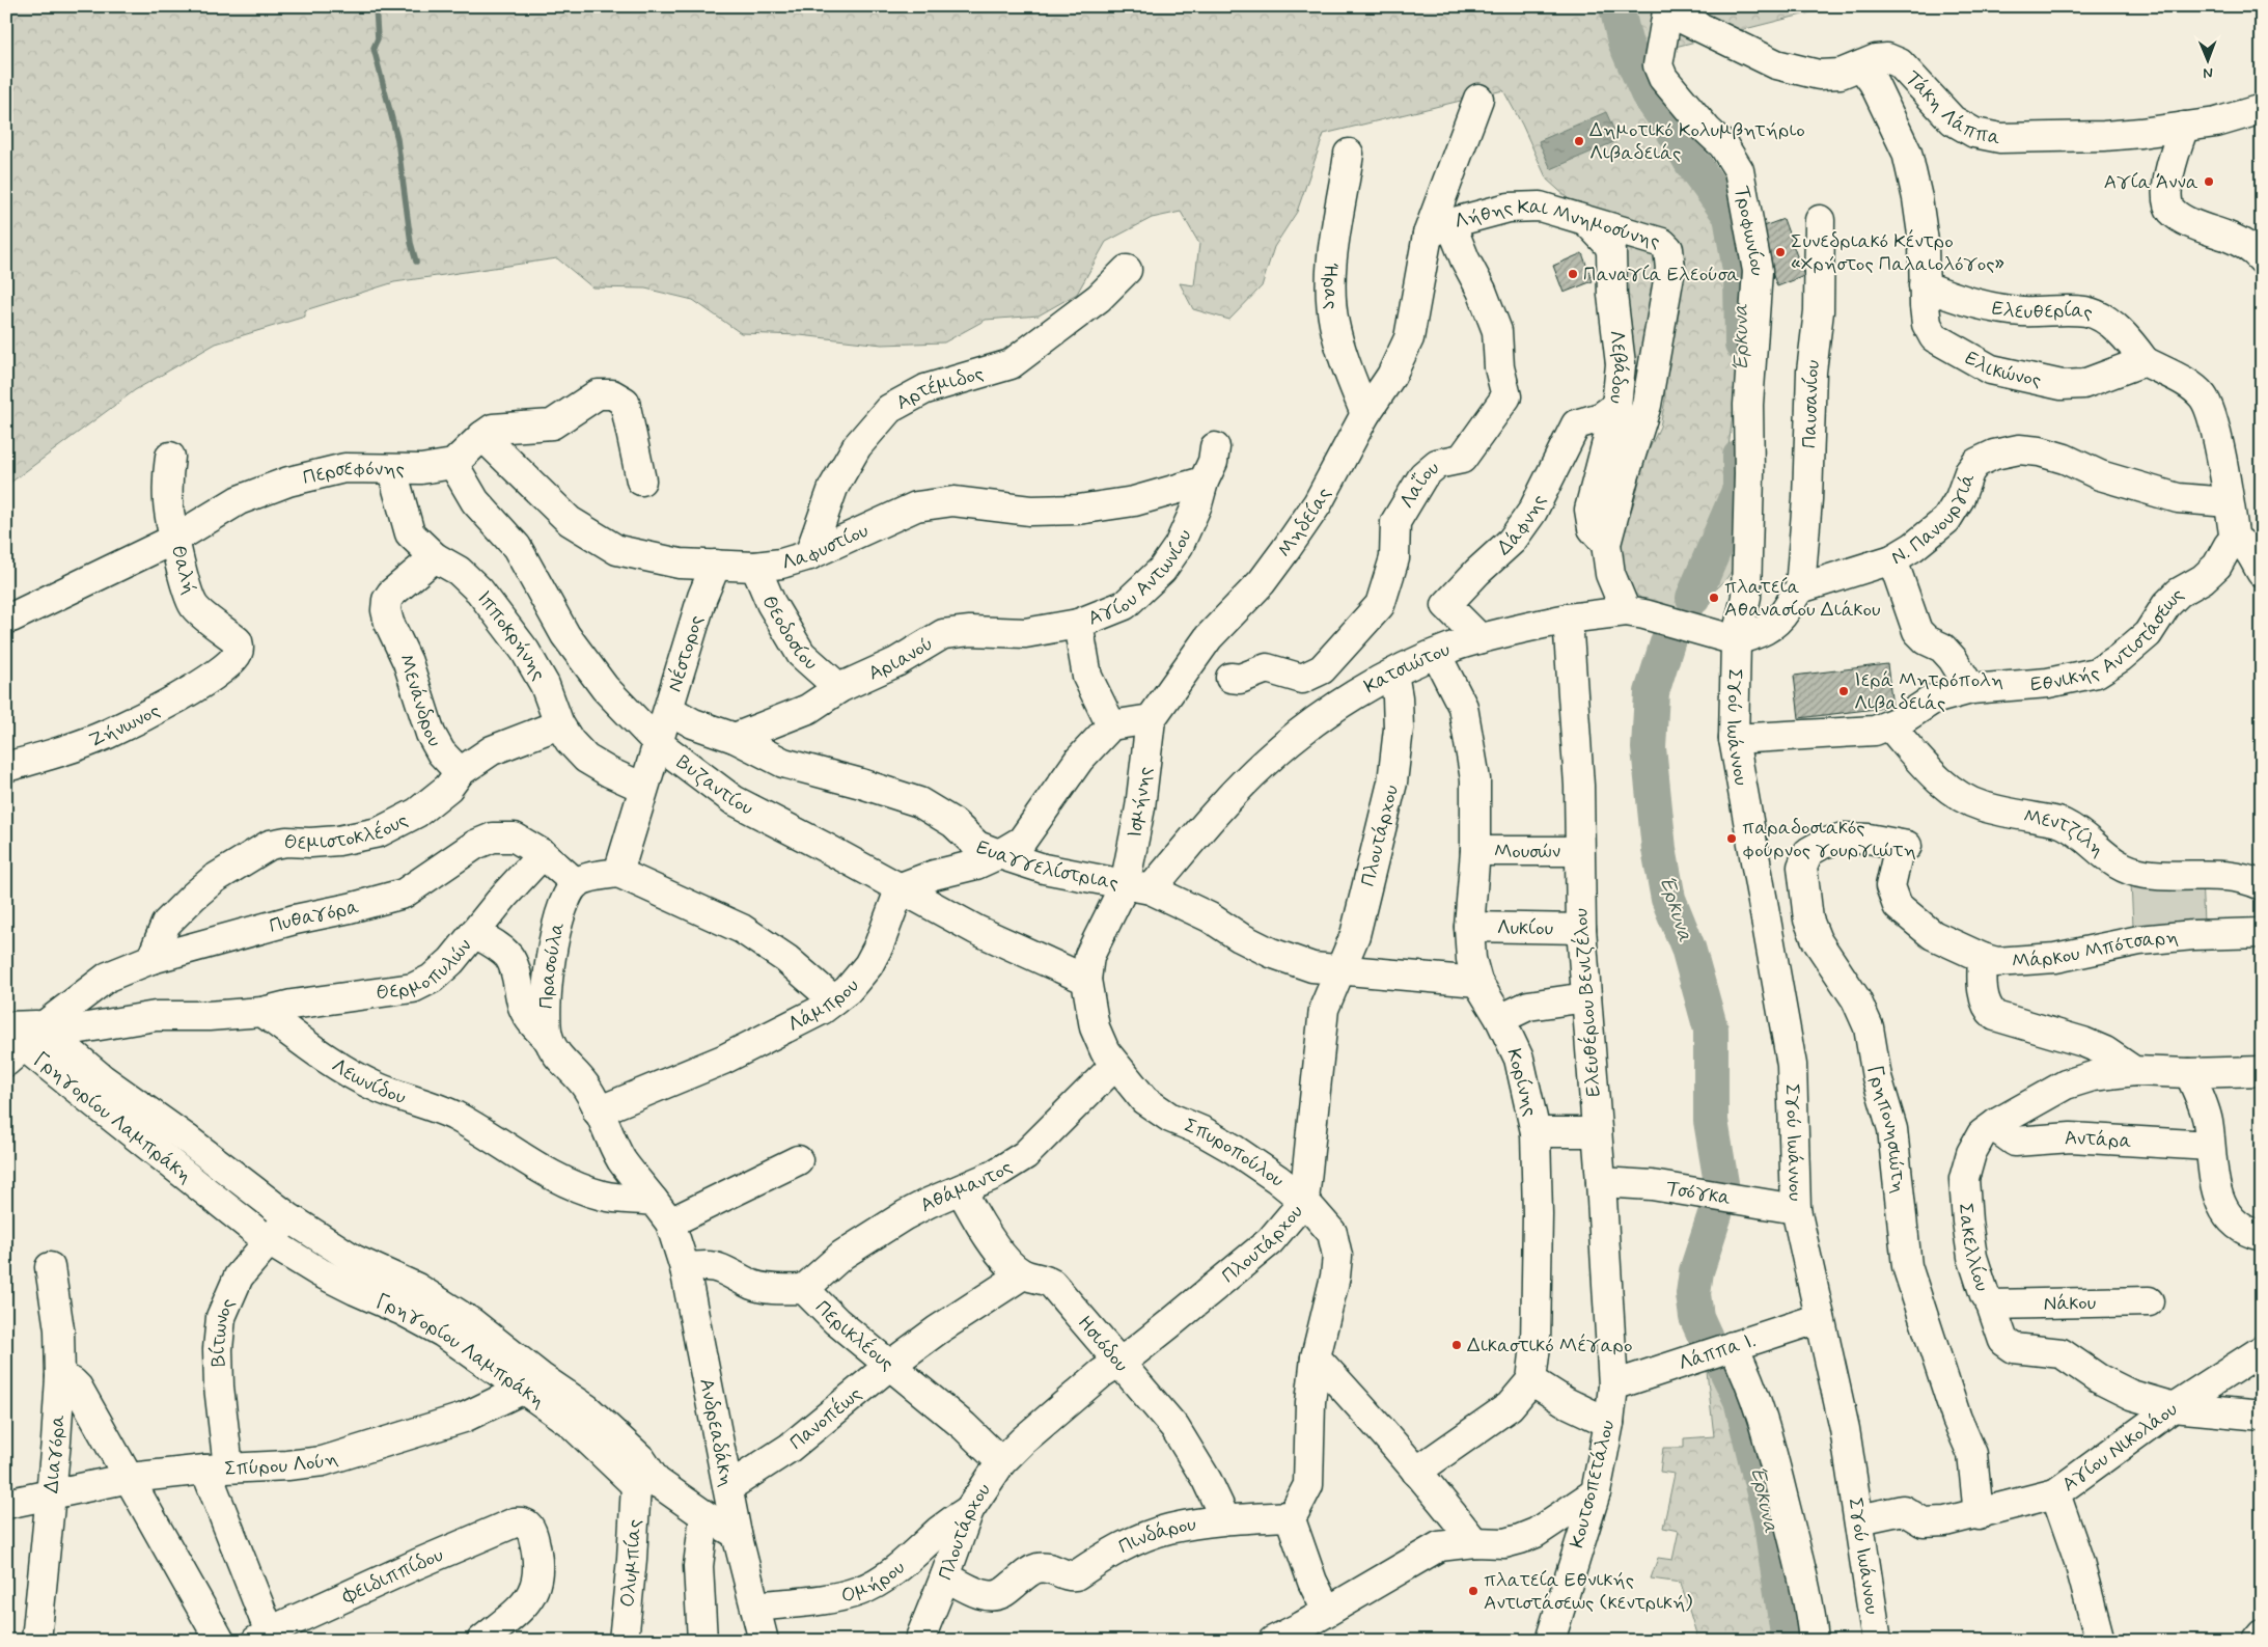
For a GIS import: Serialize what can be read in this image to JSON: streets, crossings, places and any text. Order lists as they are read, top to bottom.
{
  "streets": {
    "street": [
      "Τάκη Λάππα",
      "Τροφωνίου",
      "Λήθης Και Μνημοσύνης",
      "Ήρας",
      "Ελευθερίας",
      "Ελικώνος",
      "Λεβάδου",
      "Αρτέμιδος",
      "Παυσανίου",
      "Περσεφόνης",
      "Λαΐου",
      "Ν. Πανουργιά",
      "Μηδείας",
      "Δάφνης",
      "Λαφυστίου",
      "Θαλή",
      "Αγίου Αντωνίου",
      "Θεοδοσίου",
      "Ιπποκρήνης",
      "Εθνικής Αντιστάσεως",
      "Νέστορος",
      "Αριανού",
      "Κατσιώτου",
      "Μενάνδρου",
      "Ζήνωνος",
      "Σγού Ιωάννου",
      "Βυζαντίου",
      "Ισμήνης",
      "Θεμιστοκλέους",
      "Πλουτάρχου",
      "Μεντζίλη",
      "Μουσών",
      "Ευαγγελίστριας",
      "Πυθαγόρα",
      "Λυκίου",
      "Μάρκου Μπότσαρη",
      "Θερμοπυλών",
      "Πρασούλα",
      "Λάμπρου",
      "Ελευθέριου Βενιζέλου",
      "Λεωνίδου",
      "Κορίνης",
      "Γρηγορίου Λαμπράκη",
      "Γρηπονησιώτη",
      "Αντάρα",
      "Σπυροπούλου",
      "Αθάμαντος",
      "Τσόγκα",
      "Σακελλίου",
      "Νάκου",
      "Βίτωνος",
      "Περικλέους",
      "Ησιόδου",
      "Λάππα Ι.",
      "Πανοπέως",
      "Ανδρεαδάκη",
      "Αγίου Νικολάου",
      "Διαγόρα",
      "Σπύρου Λούη",
      "Κουτσοπετάλου",
      "Πινδάρου",
      "Ολυμπίας",
      "Φειδιππίδου",
      "Ομήρου"
    ]
  },
  "crossings": [
    ["Τάκη Λάππα", "Τροφωνίου"],
    ["Τάκη Λάππα", "Ελικώνος"],
    ["Τροφωνίου", "Κατσιώτου"],
    ["Τροφωνίου", "Σγού Ιωάννου"],
    ["Λήθης Και Μνημοσύνης", "Λεβάδου"],
    ["Λήθης Και Μνημοσύνης", "Λαΐου"],
    ["Λήθης Και Μνημοσύνης", "Μηδείας"],
    ["Ήρας", "Μηδείας"],
    ["Ελευθερίας", "Ελικώνος"],
    ["Λεβάδου", "Δάφνης"],
    ["Λεβάδου", "Κατσιώτου"],
    ["Αρτέμιδος", "Λαφυστίου"],
    ["Παυσανίου", "Ν. Πανουργιά"],
    ["Περσεφόνης", "Θαλή"],
    ["Περσεφόνης", "Ιπποκρήνης"],
    ["Περσεφόνης", "Βυζαντίου"],
    ["Λαΐου", "Μηδείας"],
    ["Μηδείας", "Ισμήνης"],
    ["Δάφνης", "Κατσιώτου"],
    ["Λαφυστίου", "Αγίου Αντωνίου"],
    ["Λαφυστίου", "Θεοδοσίου"],
    ["Λαφυστίου", "Νέστορος"],
    ["Θαλή", "Ζήνωνος"],
    ["Αγίου Αντωνίου", "Αριανού"],
    ["Θεοδοσίου", "Αριανού"],
    ["Ιπποκρήνης", "Μενάνδρου"],
    ["Ιπποκρήνης", "Θεμιστοκλέους"],
    ["Εθνικής Αντιστάσεως", "Σγού Ιωάννου"],
    ["Εθνικής Αντιστάσεως", "Μεντζίλη"],
    ["Νέστορος", "Βυζαντίου"],
    ["Νέστορος", "Ευαγγελίστριας"],
    ["Αριανού", "Ευαγγελίστριας"],
    ["Κατσιώτου", "Σγού Ιωάννου"],
    ["Κατσιώτου", "Ισμήνης"],
    ["Κατσιώτου", "Πλουτάρχου"],
    ["Κατσιώτου", "Ευαγγελίστριας"],
    ["Κατσιώτου", "Ελευθέριου Βενιζέλου"],
    ["Κατσιώτου", "Κορίνης"],
    ["Κατσιώτου", "Σπυροπούλου"],
    ["Μενάνδρου", "Θεμιστοκλέους"],
    ["Σγού Ιωάννου", "Τσόγκα"],
    ["Σγού Ιωάννου", "Λάππα Ι."],
    ["Βυζαντίου", "Λάμπρου"],
    ["Βυζαντίου", "Σπυροπούλου"],
    ["Ισμήνης", "Ευαγγελίστριας"],
    ["Ισμήνης", "Σπυροπούλου"],
    ["Θεμιστοκλέους", "Πυθαγόρα"],
    ["Πλουτάρχου", "Ευαγγελίστριας"],
    ["Πλουτάρχου", "Σπυροπούλου"],
    ["Πλουτάρχου", "Περικλέους"],
    ["Πλουτάρχου", "Ησιόδου"],
    ["Πλουτάρχου", "Πινδάρου"],
    ["Πλουτάρχου", "Ομήρου"],
    ["Μουσών", "Ελευθέριου Βενιζέλου"],
    ["Μουσών", "Κορίνης"],
    ["Ευαγγελίστριας", "Σπυροπούλου"],
    ["Πυθαγόρα", "Πρασούλα"],
    ["Πυθαγόρα", "Γρηγορίου Λαμπράκη"],
    ["Λυκίου", "Ελευθέριου Βενιζέλου"],
    ["Λυκίου", "Κορίνης"],
    ["Μάρκου Μπότσαρη", "Γρηπονησιώτη"],
    ["Θερμοπυλών", "Πρασούλα"],
    ["Θερμοπυλών", "Λεωνίδου"],
    ["Πρασούλα", "Λάμπρου"],
    ["Πρασούλα", "Λεωνίδου"],
    ["Ελευθέριου Βενιζέλου", "Τσόγκα"],
    ["Ελευθέριου Βενιζέλου", "Λάππα Ι."],
    ["Ελευθέριου Βενιζέλου", "Κουτσοπετάλου"],
    ["Γρηγορίου Λαμπράκη", "Βίτωνος"],
    ["Γρηγορίου Λαμπράκη", "Ανδρεαδάκη"],
    ["Γρηγορίου Λαμπράκη", "Σπύρου Λούη"],
    ["Γρηγορίου Λαμπράκη", "Ολυμπίας"],
    ["Αντάρα", "Σακελλίου"],
    ["Σπυροπούλου", "Αθάμαντος"],
    ["Σπυροπούλου", "Πινδάρου"],
    ["Αθάμαντος", "Περικλέους"],
    ["Αθάμαντος", "Ησιόδου"],
    ["Σακελλίου", "Νάκου"],
    ["Σακελλίου", "Αγίου Νικολάου"],
    ["Βίτωνος", "Σπύρου Λούη"],
    ["Βίτωνος", "Φειδιππίδου"],
    ["Περικλέους", "Πανοπέως"],
    ["Περικλέους", "Ανδρεαδάκη"],
    ["Ησιόδου", "Πανοπέως"],
    ["Ησιόδου", "Πινδάρου"],
    ["Λάππα Ι.", "Κουτσοπετάλου"],
    ["Πανοπέως", "Ανδρεαδάκη"],
    ["Ανδρεαδάκη", "Ομήρου"],
    ["Διαγόρα", "Σπύρου Λούη"]
  ],
  "water": ["Έρκυνα"],
  "places": [
    "Δημοτικό Κολυμβητήριο Λιβαδειάς",
    "Αγία Άννα",
    "Συνεδριακό Κέντρο «Χρήστος Παλαιολόγος»",
    "Παναγία Ελεούσα",
    "πλατεία Αθανασίου Διάκου",
    "Ιερά Μητρόπολη Λιβαδειάς",
    "παραδοσιακός φούρνος γουργιώτη",
    "Δικαστικό Μέγαρο",
    "πλατεία Εθνικής Αντιστάσεως (κεντρική)"
  ],
  "north": "bottom"
}
